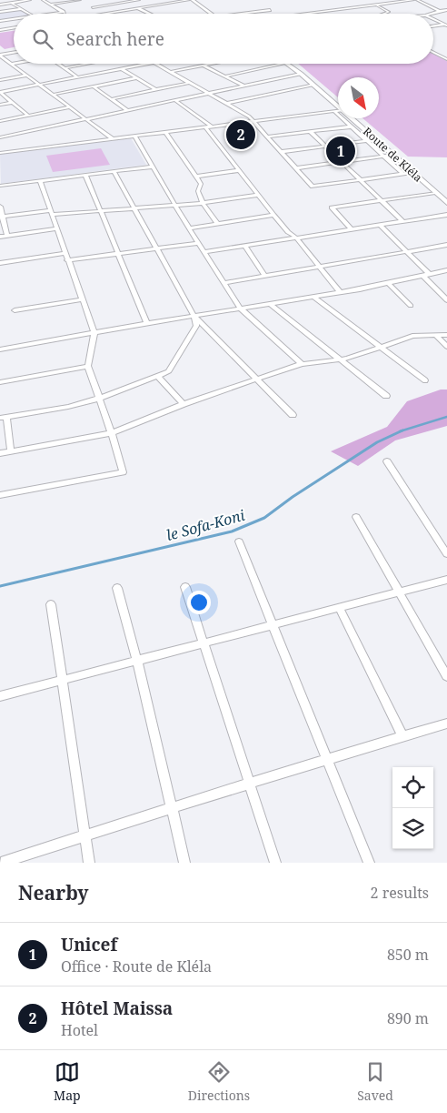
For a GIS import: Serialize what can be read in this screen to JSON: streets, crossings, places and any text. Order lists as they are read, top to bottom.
{
  "streets": {
    "main road": ["Route de Kléla"]
  },
  "water": ["le Sofa-Koni"],
  "north": "bottom right",
  "page": {
    "search": "Search here",
    "pins": ["2", "1"],
    "heading": ["Nearby", "2 results"],
    "list": [
      {
        "mark": "1",
        "name": "Unicef",
        "note": "Office · Route de Kléla",
        "value": "850 m"
      },
      {
        "mark": "2",
        "name": "Hôtel Maissa",
        "note": "Hotel",
        "value": "890 m"
      }
    ],
    "nav": ["Map", "Directions", "Saved"]
  }
}
